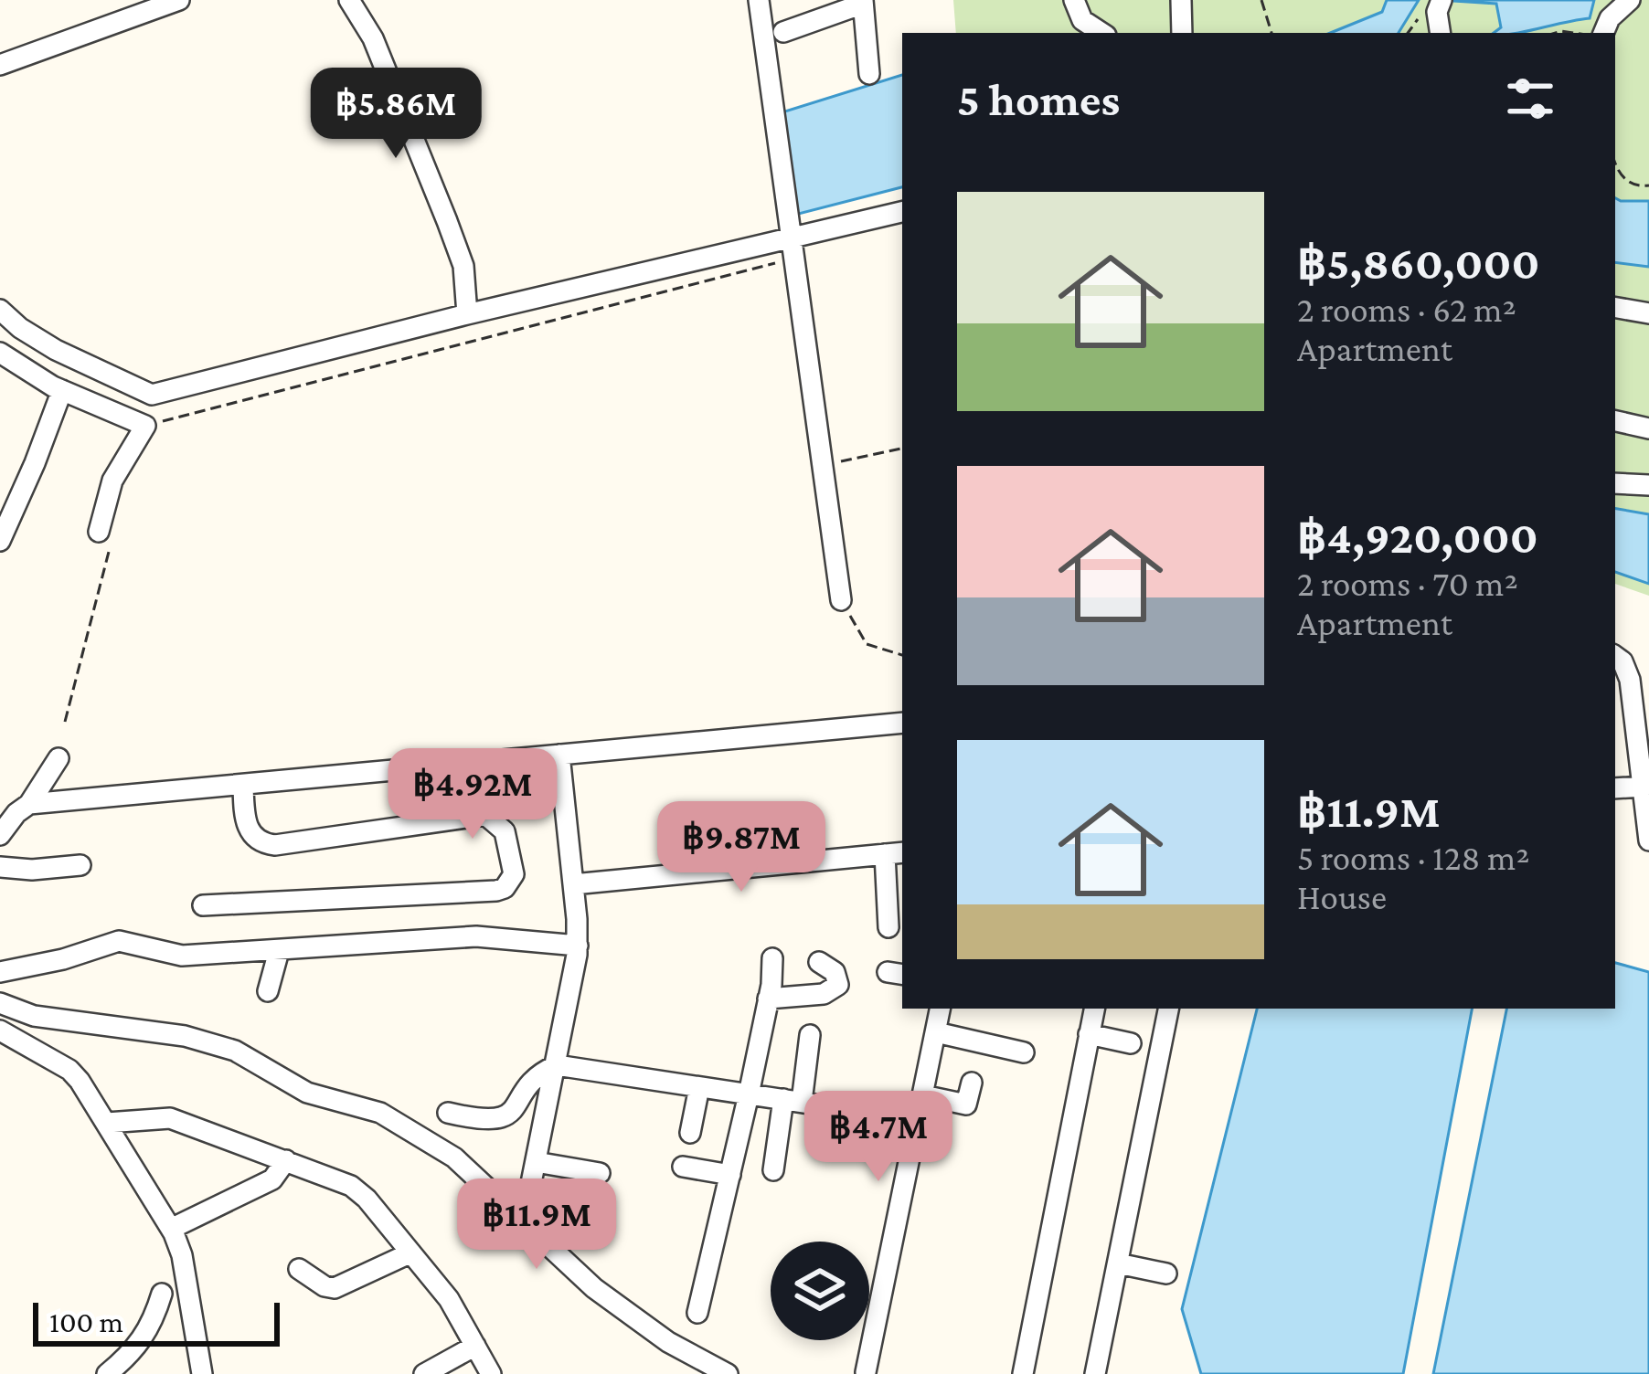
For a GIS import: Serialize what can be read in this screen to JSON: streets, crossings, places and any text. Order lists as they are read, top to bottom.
{
  "scale_bar": "100 m",
  "page": {
    "heading": "5 homes",
    "price": [
      "฿5.86M",
      "฿4.92M",
      "฿9.87M",
      "฿4.7M",
      "฿11.9M"
    ],
    "list": [
      {
        "name": "฿5,860,000",
        "note": "2 rooms · 62 m² · Apartment"
      },
      {
        "name": "฿4,920,000",
        "note": "2 rooms · 70 m² · Apartment"
      },
      {
        "name": "฿11.9M",
        "note": "5 rooms · 128 m² · House"
      }
    ],
    "scale": "100 m"
  }
}
